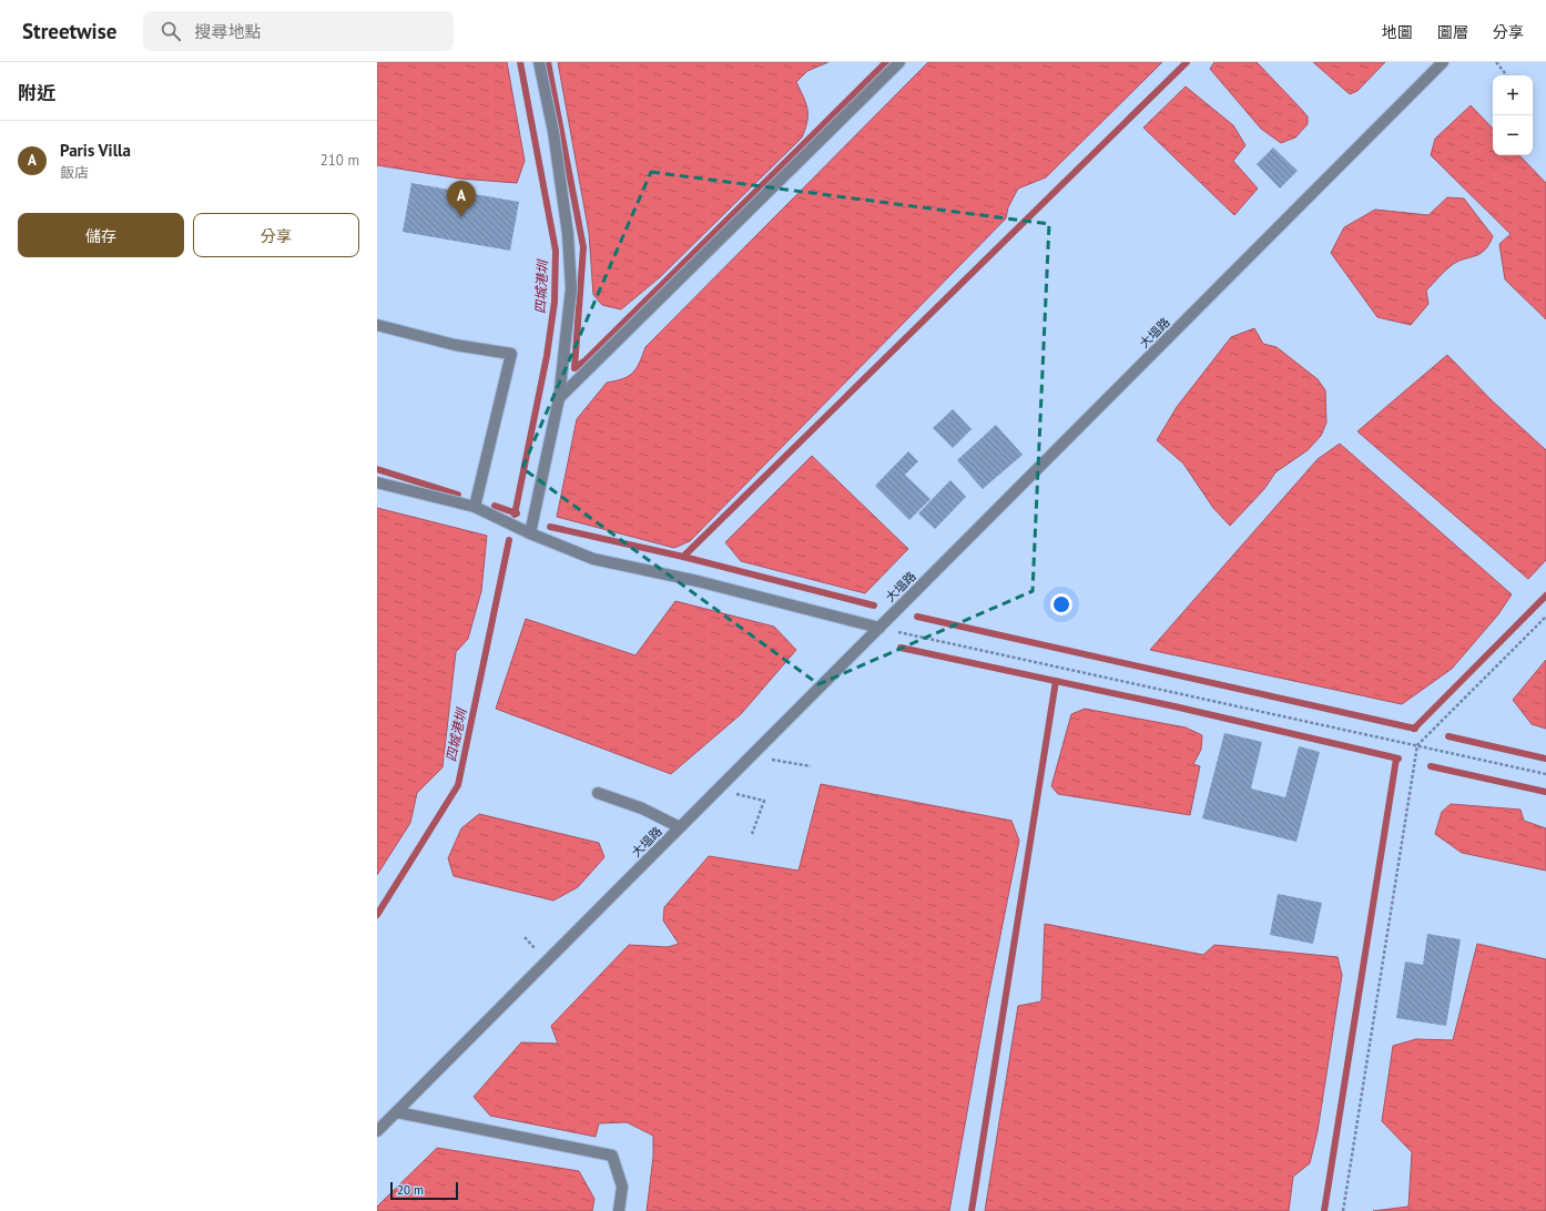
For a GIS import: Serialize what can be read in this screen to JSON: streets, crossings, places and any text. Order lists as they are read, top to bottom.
{
  "streets": {
    "street": ["大塭路"]
  },
  "water": ["四城港圳"],
  "scale_bar": "20 m",
  "page": {
    "header": "Streetwise",
    "search": "搜尋地點",
    "nav": ["地圖", "圖層", "分享"],
    "heading": "附近",
    "map_buttons": ["+", "−"],
    "list": [
      {
        "mark": "A",
        "name": "Paris Villa",
        "note": "飯店",
        "value": "210 m"
      }
    ],
    "pins": "A",
    "buttons": ["儲存", "分享"],
    "scale": "20 m"
  }
}
